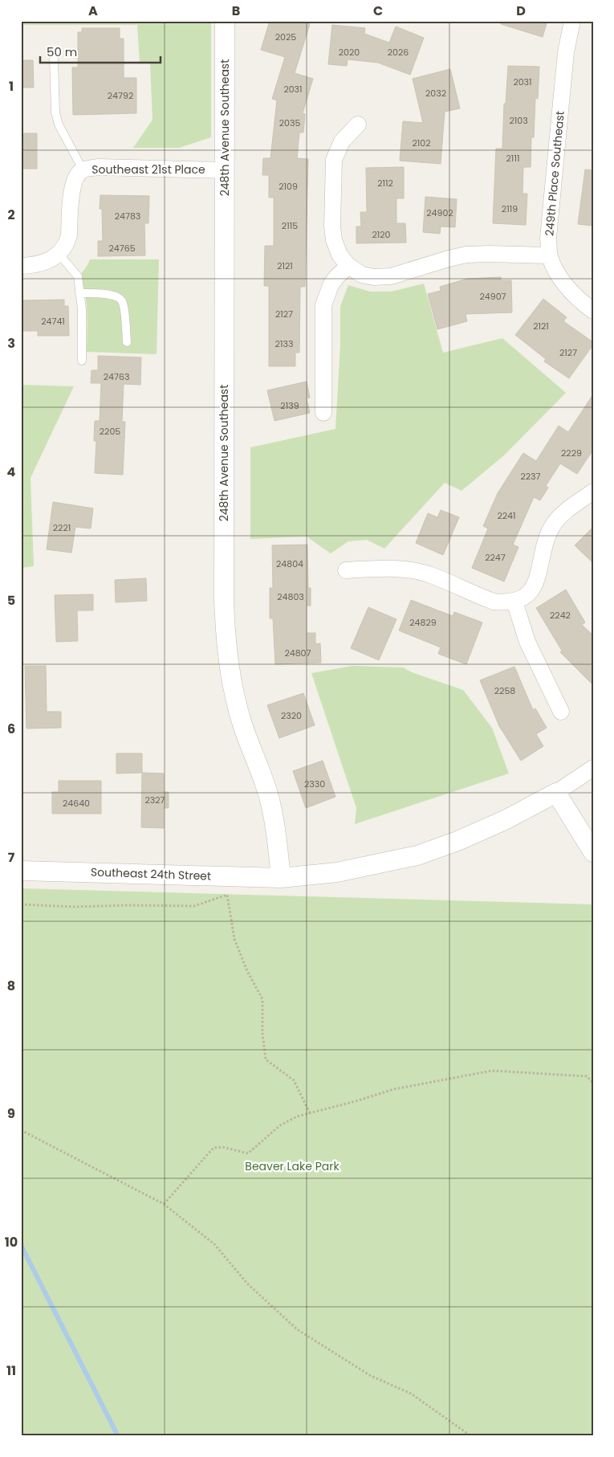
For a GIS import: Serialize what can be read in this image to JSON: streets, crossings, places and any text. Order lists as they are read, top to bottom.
{
  "streets": {
    "street": [
      "248th Avenue Southeast",
      "Southeast 21st Place",
      "249th Place Southeast",
      "Southeast 24th Street"
    ]
  },
  "crossings": [
    ["248th Avenue Southeast", "Southeast 21st Place"],
    ["248th Avenue Southeast", "Southeast 24th Street"]
  ],
  "parks": ["Beaver Lake Park"],
  "house_numbers": [
    "2025",
    "2020",
    "2026",
    "2031",
    "2031",
    "2032",
    "24792",
    "2103",
    "2035",
    "2102",
    "2111",
    "2112",
    "2109",
    "2119",
    "24902",
    "24783",
    "2115",
    "2120",
    "24765",
    "2121",
    "24907",
    "2127",
    "24741",
    "2121",
    "2133",
    "2127",
    "24763",
    "2139",
    "2205",
    "2229",
    "2237",
    "2241",
    "2221",
    "2247",
    "24804",
    "24803",
    "2242",
    "24829",
    "24807",
    "2258",
    "2320",
    "2330",
    "2327",
    "24640"
  ],
  "scale_bar": "50 m",
  "grid": {
    "columns": [
      "A",
      "B",
      "C",
      "D"
    ],
    "rows": [
      "1",
      "2",
      "3",
      "4",
      "5",
      "6",
      "7",
      "8",
      "9",
      "10",
      "11"
    ]
  }
}
